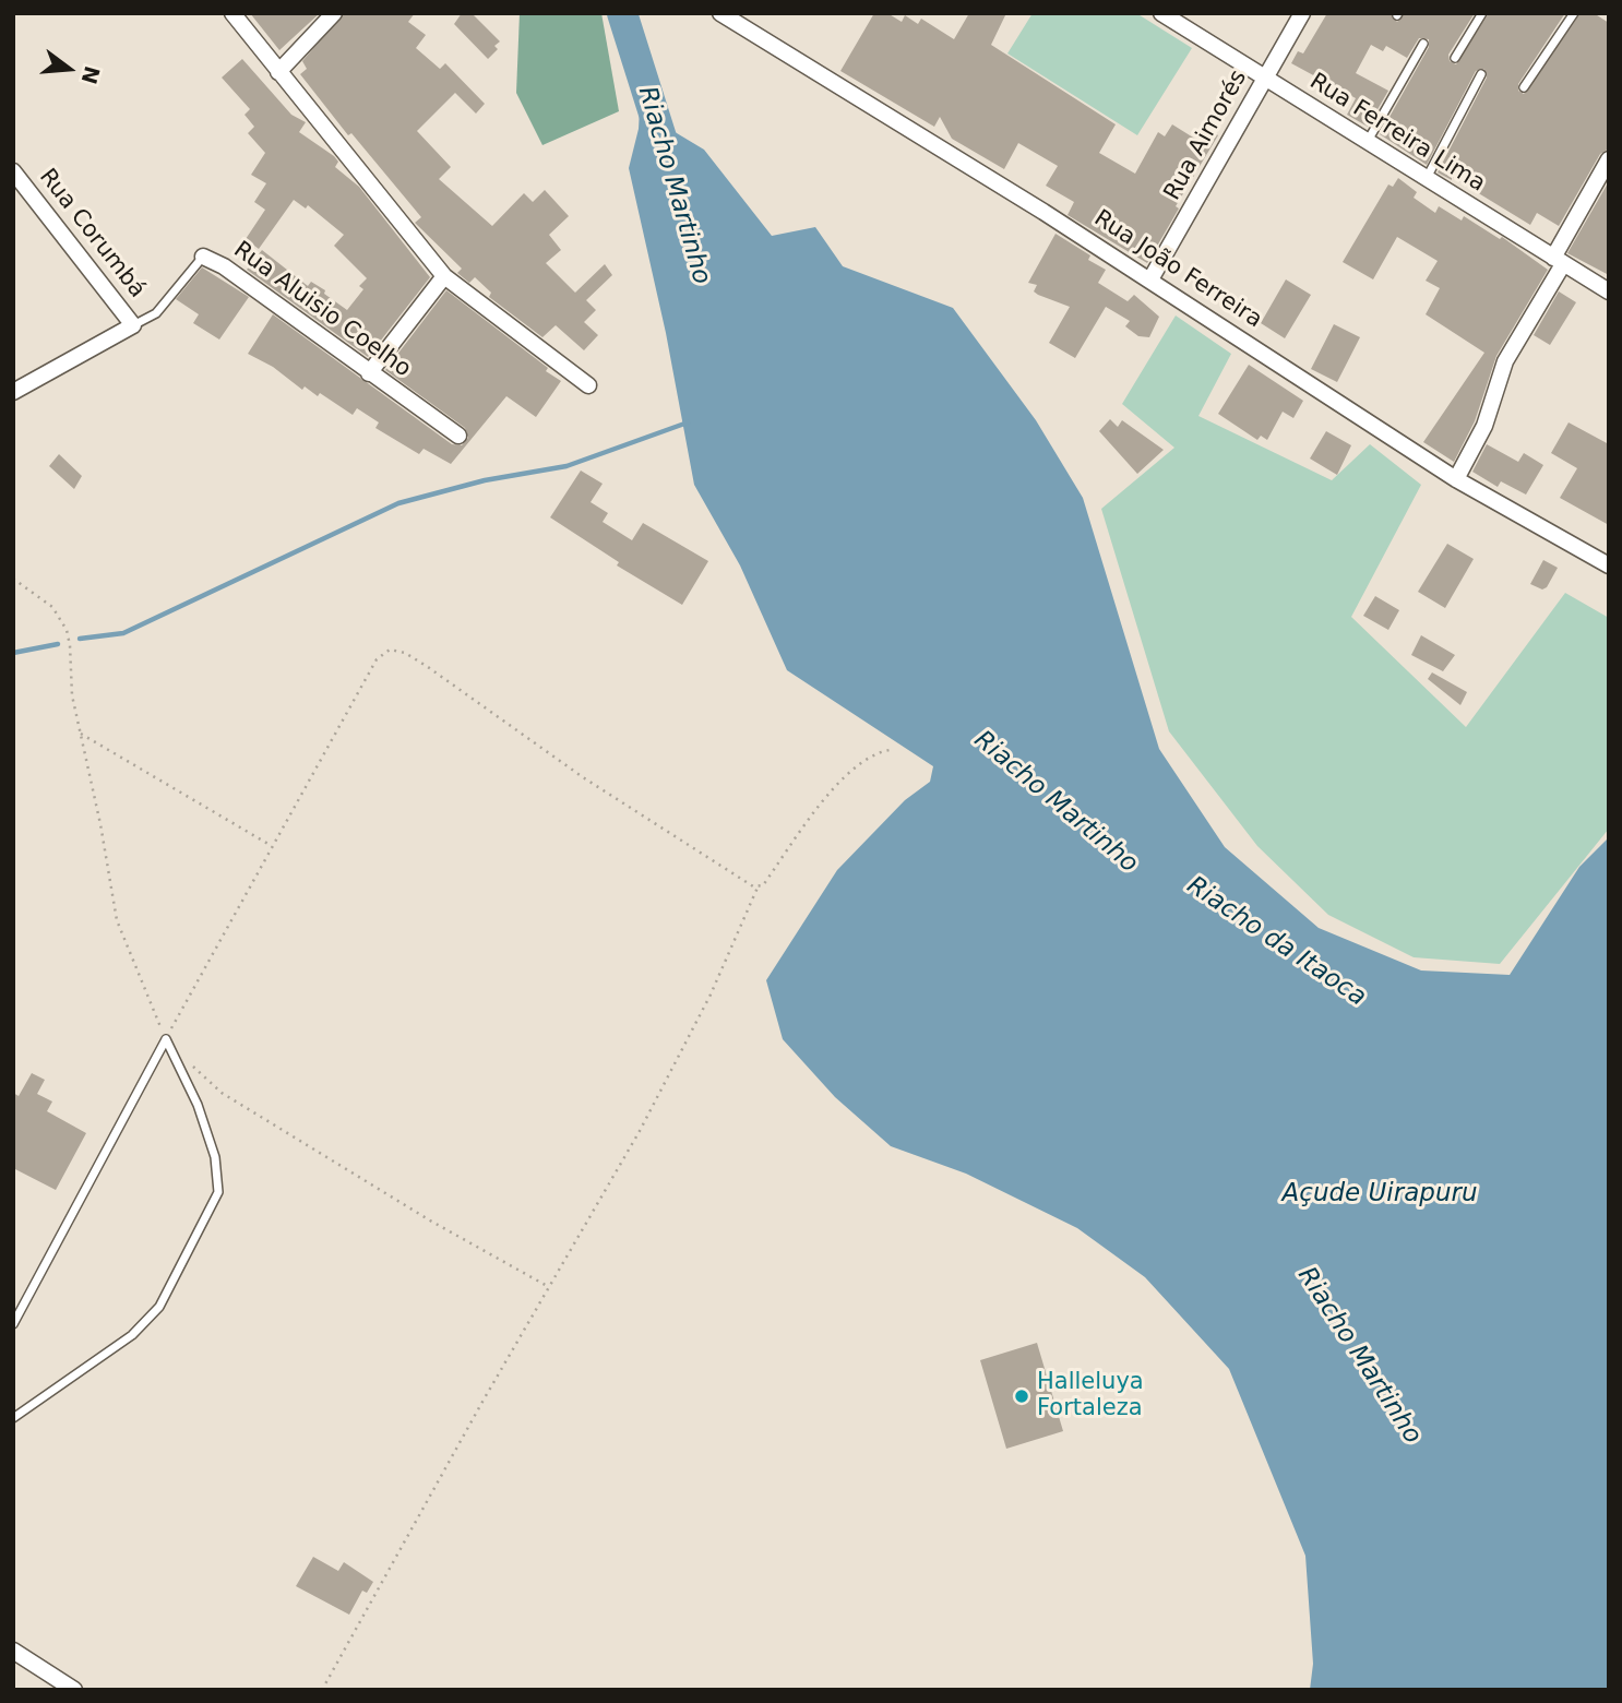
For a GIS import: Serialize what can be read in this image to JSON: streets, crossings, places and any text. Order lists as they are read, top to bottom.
{
  "streets": {
    "street": [
      "Rua Ferreira Lima",
      "Rua Aimorés",
      "Rua Corumbá",
      "Rua João Ferreira",
      "Rua Aluisio Coelho"
    ]
  },
  "crossings": [
    ["Rua Ferreira Lima", "Rua Aimorés"],
    ["Rua Aimorés", "Rua João Ferreira"],
    ["Rua Corumbá", "Rua Aluisio Coelho"]
  ],
  "water": ["Riacho Martinho", "Riacho da Itaoca", "Açude Uirapuru"],
  "places": ["Halleluya Fortaleza"],
  "north": "right"
}
